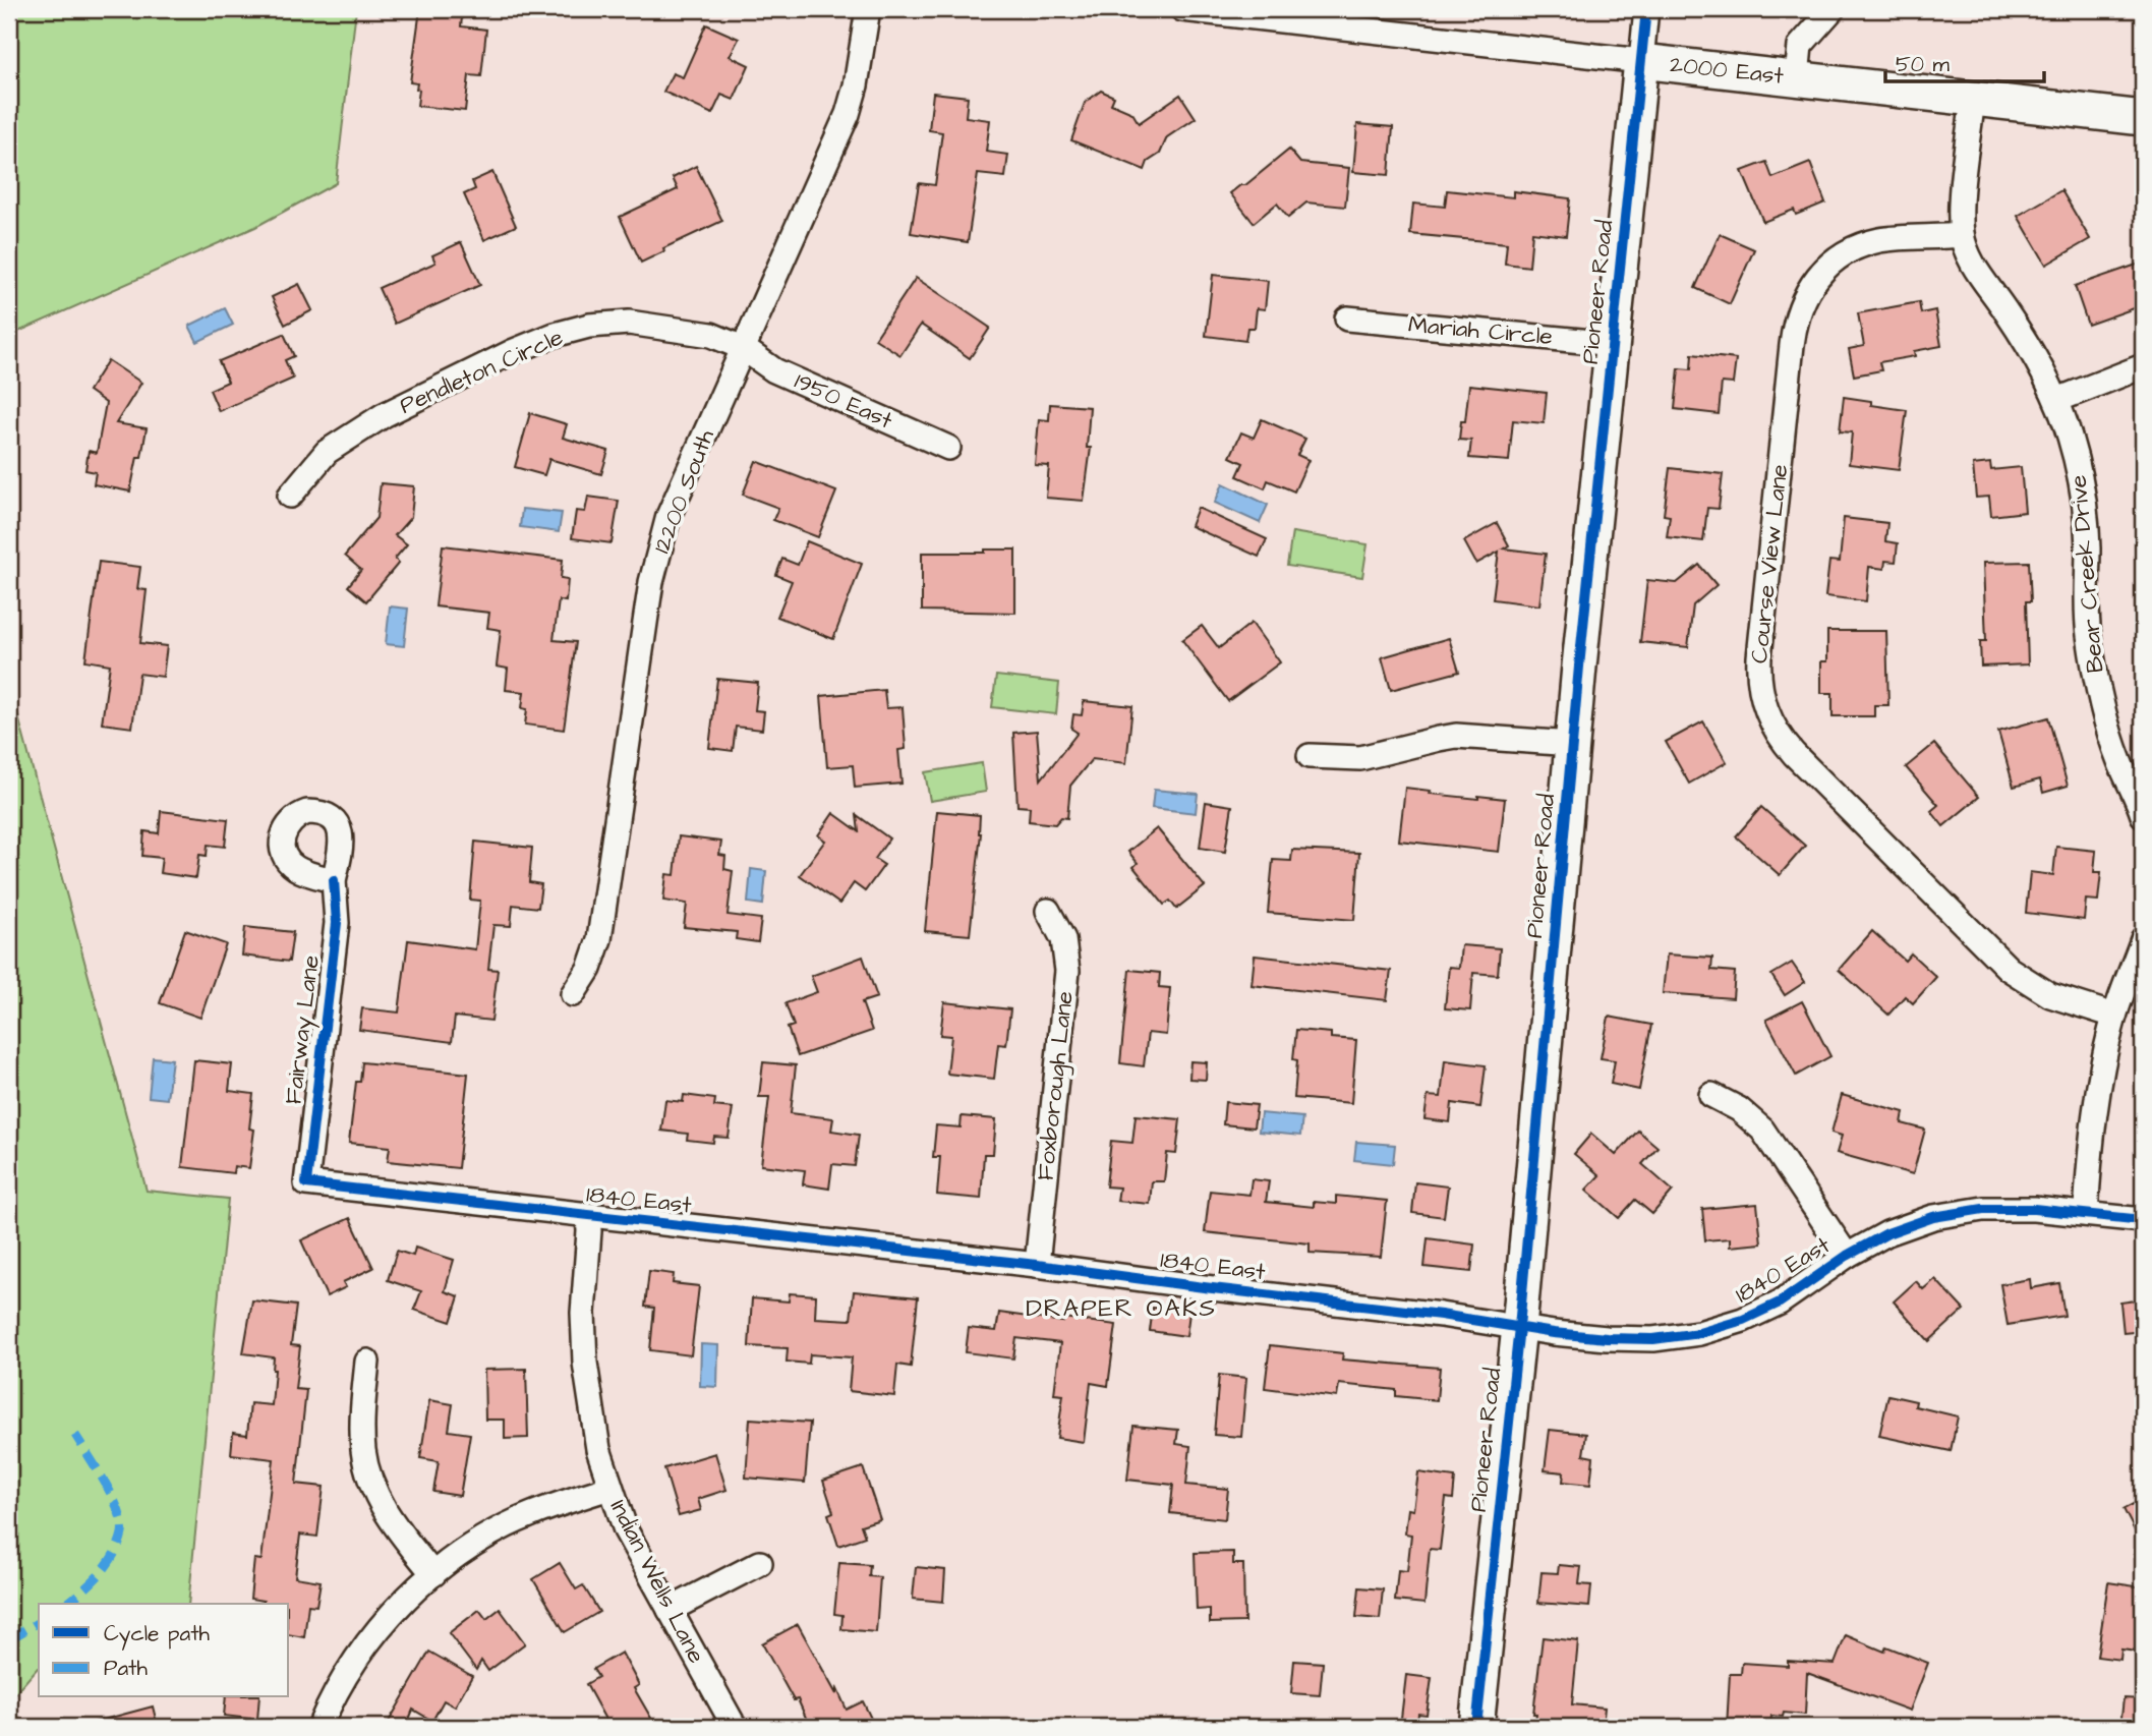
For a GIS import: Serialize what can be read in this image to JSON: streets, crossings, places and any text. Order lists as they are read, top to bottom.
{
  "streets": {
    "street": [
      "2000 East",
      "Pioneer Road",
      "Mariah Circle",
      "Pendleton Circle",
      "1950 East",
      "12200 South",
      "Course View Lane",
      "Bear Creek Drive",
      "Fairway Lane",
      "Foxborough Lane",
      "1840 East",
      "Indian Wells Lane"
    ]
  },
  "crossings": [
    ["2000 East", "Pioneer Road"],
    ["2000 East", "Bear Creek Drive"],
    ["Pioneer Road", "Mariah Circle"],
    ["Pioneer Road", "1840 East"],
    ["Pendleton Circle", "1950 East"],
    ["Pendleton Circle", "12200 South"],
    ["1950 East", "12200 South"],
    ["Course View Lane", "Bear Creek Drive"],
    ["Fairway Lane", "1840 East"],
    ["Foxborough Lane", "1840 East"],
    ["1840 East", "Indian Wells Lane"]
  ],
  "districts": ["DRAPER OAKS"],
  "legend": ["Cycle path", "Path"],
  "scale_bar": "50 m"
}
